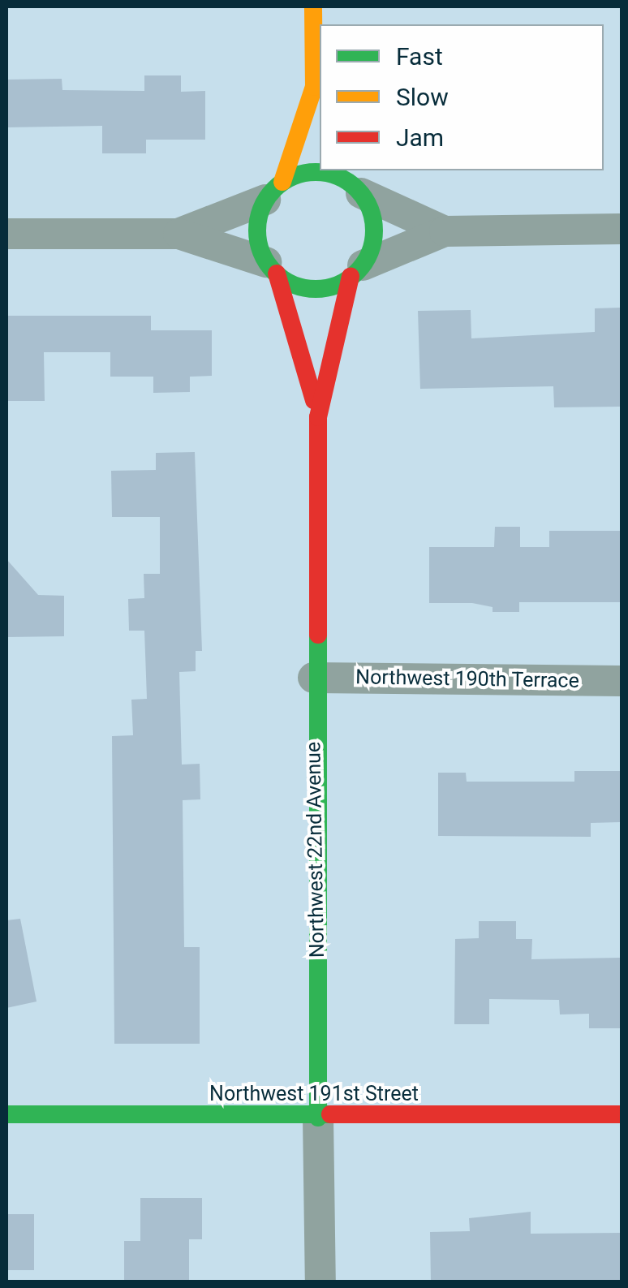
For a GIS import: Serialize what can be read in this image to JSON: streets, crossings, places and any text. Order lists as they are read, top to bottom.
{
  "streets": {
    "street": ["Northwest 190th Terrace", "Northwest 22nd Avenue", "Northwest 191st Street"]
  },
  "crossings": [
    ["Northwest 190th Terrace", "Northwest 22nd Avenue"],
    ["Northwest 22nd Avenue", "Northwest 191st Street"]
  ],
  "legend": ["Fast", "Slow", "Jam"]
}
